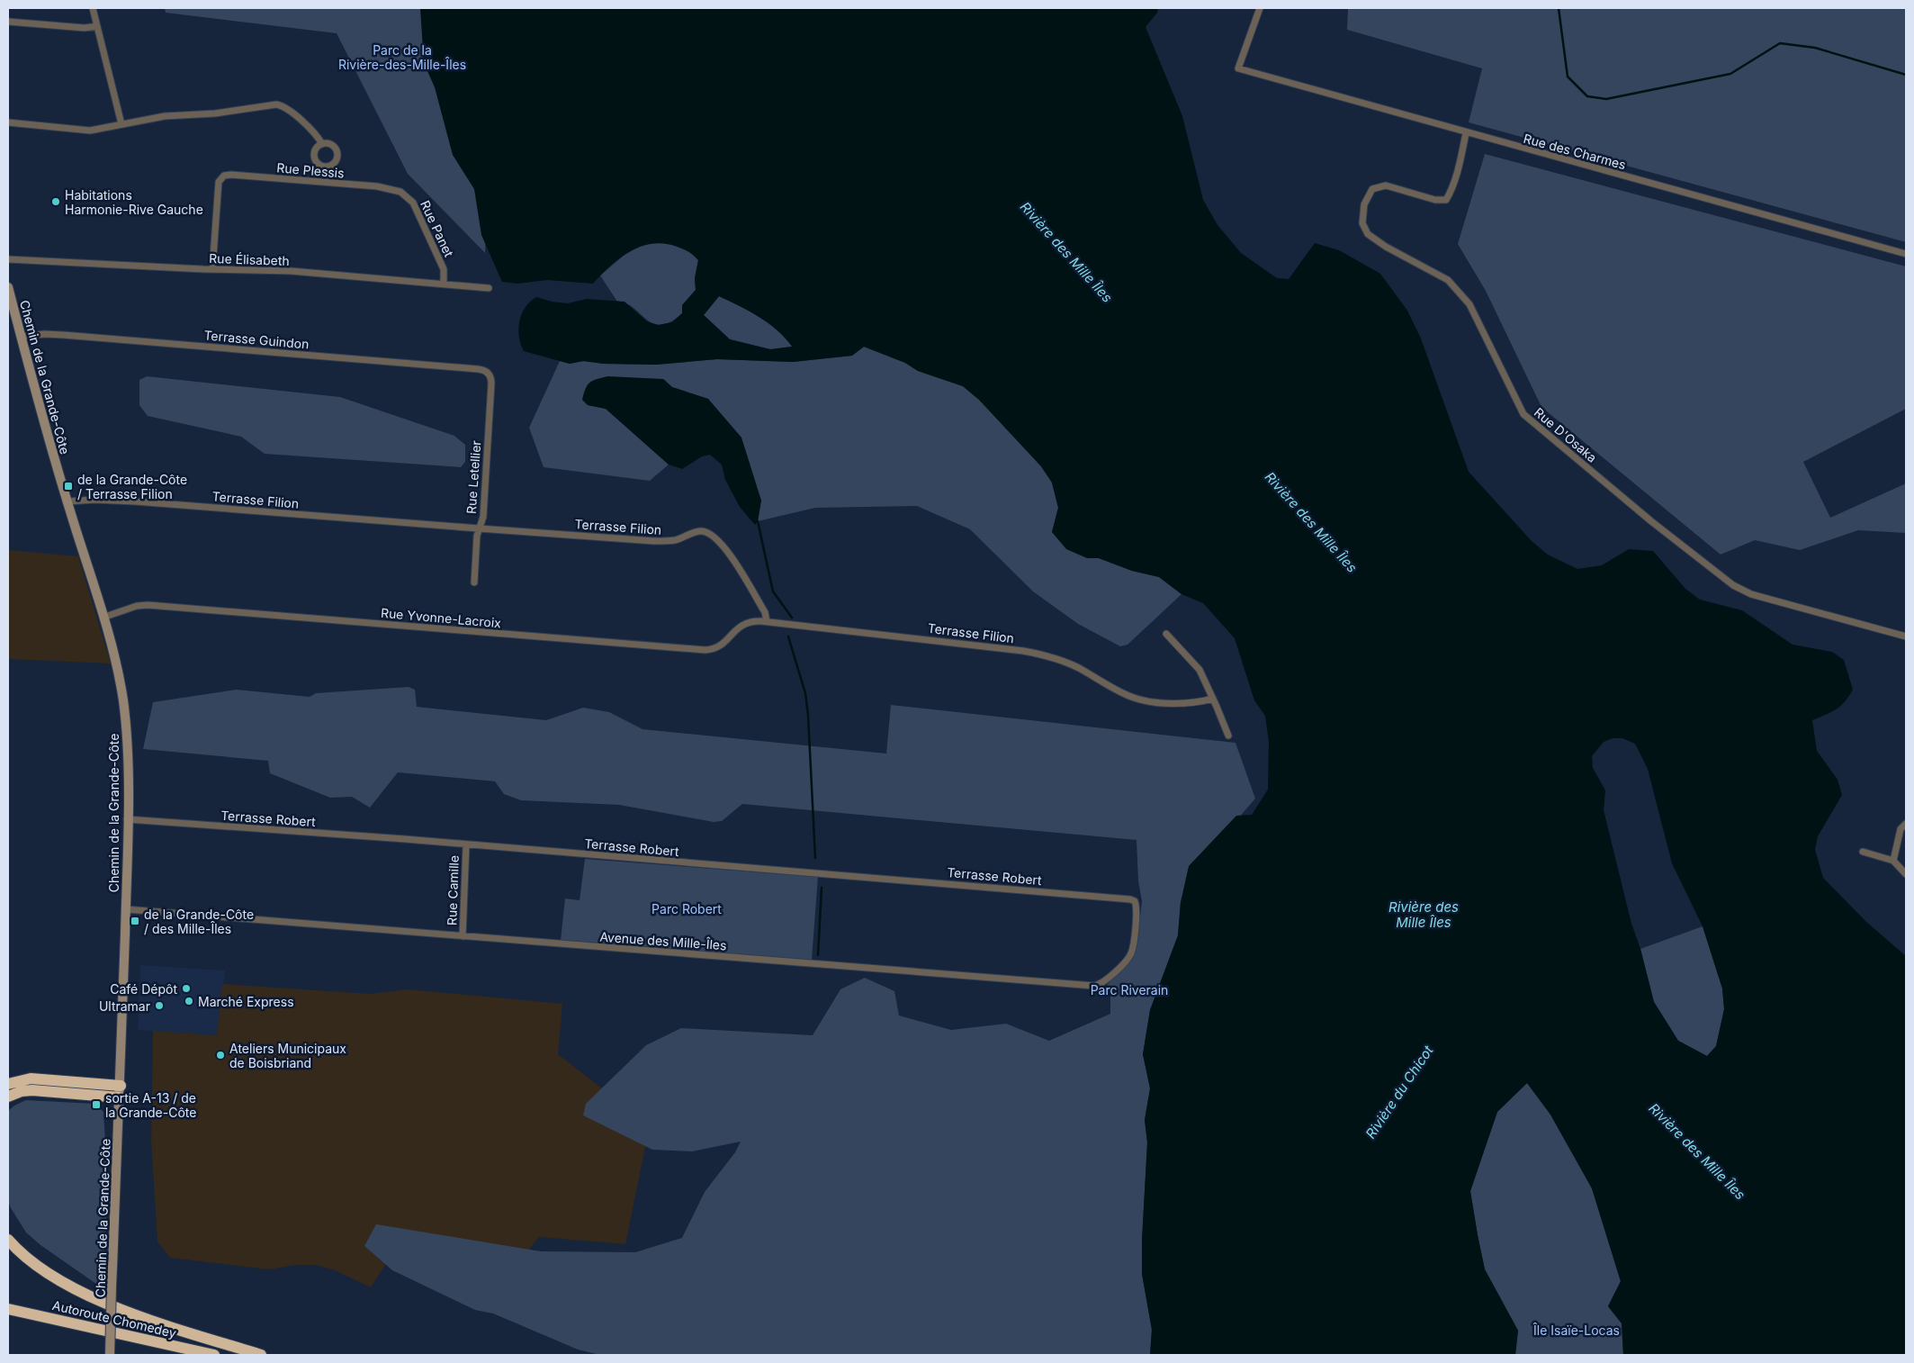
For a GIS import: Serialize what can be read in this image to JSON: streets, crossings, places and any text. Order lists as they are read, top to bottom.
{
  "streets": {
    "highway": ["Autoroute Chomedey"],
    "main road": ["Chemin de la Grande-Côte"],
    "street": [
      "Rue des Charmes",
      "Rue Plessis",
      "Rue Panet",
      "Rue Élisabeth",
      "Terrasse Guindon",
      "Rue D'Osaka",
      "Rue Letellier",
      "Terrasse Filion",
      "Rue Yvonne-Lacroix",
      "Terrasse Robert",
      "Rue Camille",
      "Avenue des Mille-Îles"
    ]
  },
  "crossings": [
    ["Rue des Charmes", "Rue D'Osaka"],
    ["Rue Plessis", "Rue Panet"],
    ["Rue Plessis", "Rue Élisabeth"],
    ["Rue Panet", "Rue Élisabeth"],
    ["Terrasse Guindon", "Chemin de la Grande-Côte"],
    ["Terrasse Guindon", "Rue Letellier"],
    ["Chemin de la Grande-Côte", "Terrasse Filion"],
    ["Chemin de la Grande-Côte", "Rue Yvonne-Lacroix"],
    ["Chemin de la Grande-Côte", "Terrasse Robert"],
    ["Chemin de la Grande-Côte", "Avenue des Mille-Îles"],
    ["Rue Letellier", "Terrasse Filion"],
    ["Terrasse Filion", "Rue Yvonne-Lacroix"],
    ["Terrasse Robert", "Rue Camille"],
    ["Terrasse Robert", "Avenue des Mille-Îles"],
    ["Rue Camille", "Avenue des Mille-Îles"]
  ],
  "water": ["Rivière des Mille Îles", "Rivière du Chicot"],
  "parks": [
    "Parc de la Rivière-des-Mille-Îles",
    "Parc Robert",
    "Parc Riverain",
    "Île Isaïe-Locas"
  ],
  "places": {
    "other": [
      "Habitations Harmonie-Rive Gauche",
      "Café Dépôt",
      "Marché Express",
      "Ultramar",
      "Ateliers Municipaux de Boisbriand"
    ],
    "transit": ["de la Grande-Côte / Terrasse Filion", "de la Grande-Côte / des Mille-Îles", "sortie A-13 / de la Grande-Côte"]
  }
}
